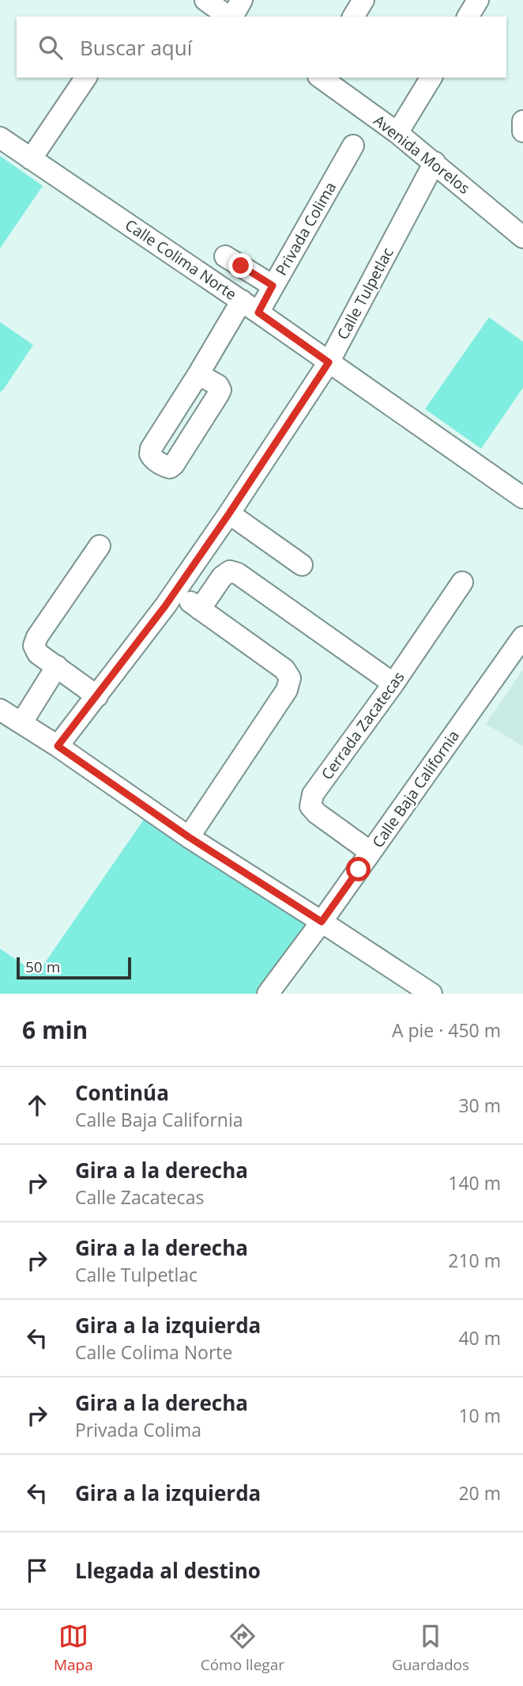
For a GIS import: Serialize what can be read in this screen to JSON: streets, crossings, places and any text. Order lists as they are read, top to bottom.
{
  "streets": {
    "street": [
      "Avenida Morelos",
      "Privada Colima",
      "Calle Colima Norte",
      "Calle Tulpetlac",
      "Cerrada Zacatecas",
      "Calle Baja California"
    ]
  },
  "crossings": [
    ["Avenida Morelos", "Calle Tulpetlac"],
    ["Privada Colima", "Calle Colima Norte"],
    ["Calle Colima Norte", "Calle Tulpetlac"],
    ["Cerrada Zacatecas", "Calle Baja California"]
  ],
  "scale_bar": "50 m",
  "page": {
    "search": "Buscar aquí",
    "scale": "50 m",
    "heading": ["6 min", "A pie · 450 m"],
    "list": [
      ["Continúa", "Calle Baja California", "30 m"],
      ["Gira a la derecha", "Calle Zacatecas", "140 m"],
      ["Gira a la derecha", "Calle Tulpetlac", "210 m"],
      ["Gira a la izquierda", "Calle Colima Norte", "40 m"],
      ["Gira a la derecha", "Privada Colima", "10 m"],
      ["Gira a la izquierda", "20 m"],
      "Llegada al destino"
    ],
    "nav": ["Mapa", "Cómo llegar", "Guardados"]
  }
}
